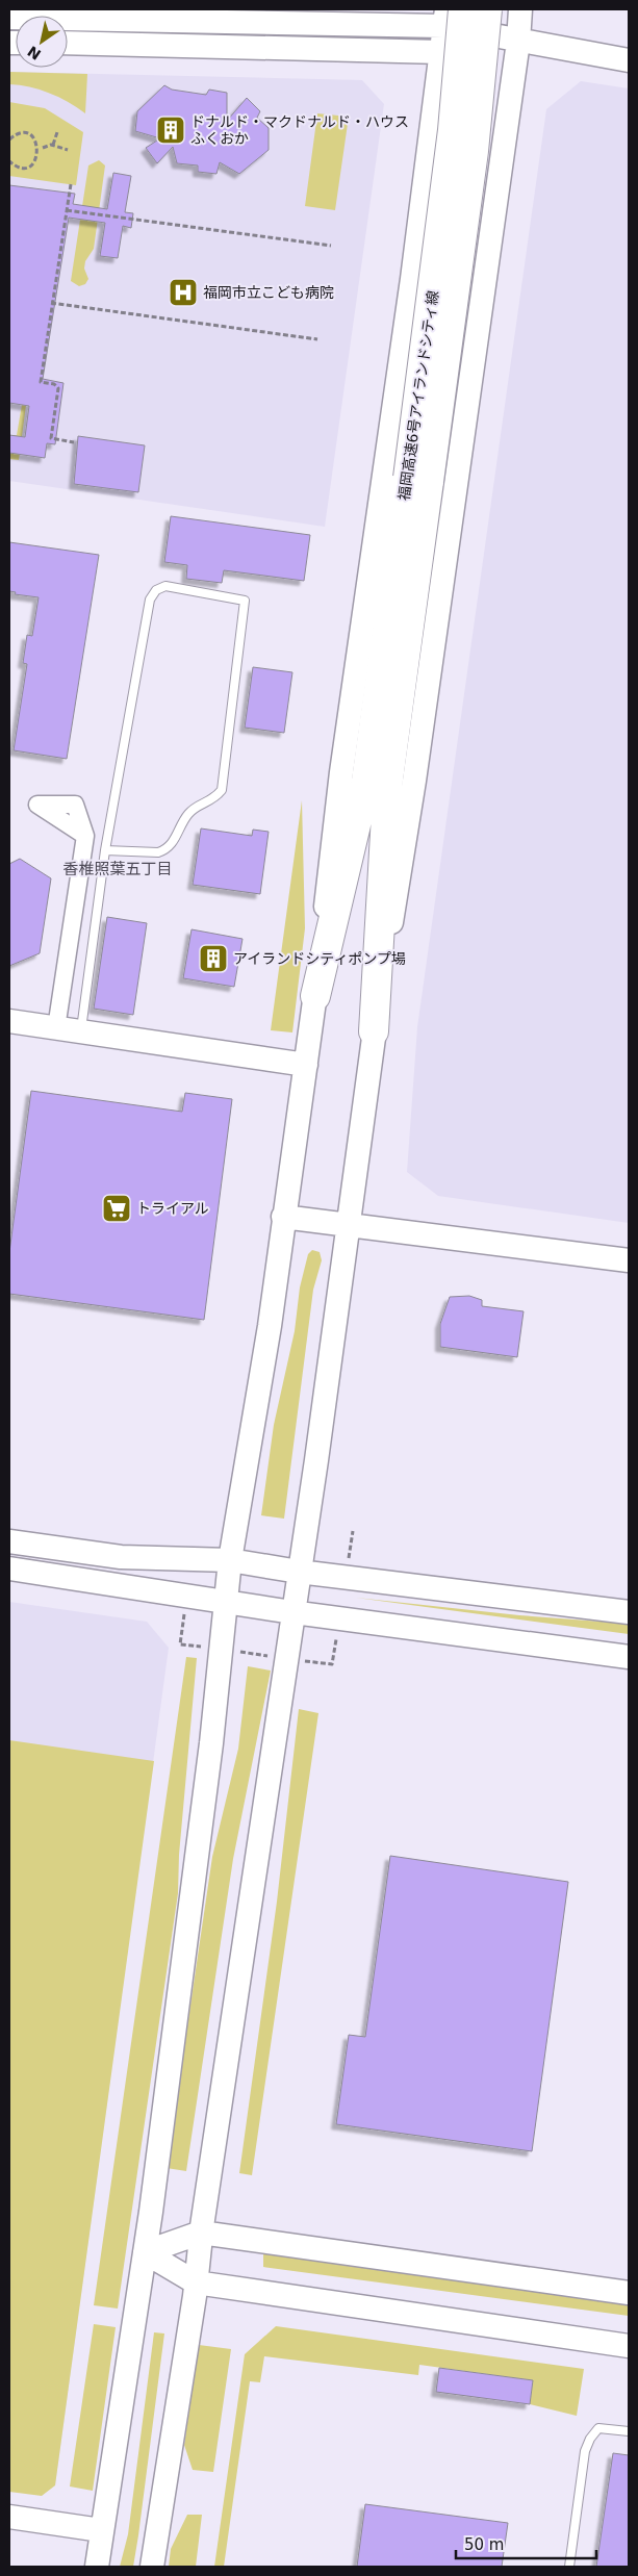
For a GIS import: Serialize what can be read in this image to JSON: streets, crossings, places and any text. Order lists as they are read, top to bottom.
{
  "streets": {
    "highway": ["福岡高速6号アイランドシティ線"]
  },
  "districts": ["香椎照葉五丁目"],
  "places": {
    "building": ["ドナルド・マクドナルド・ハウス ふくおか", "アイランドシティポンプ場"],
    "hospital": ["福岡市立こども病院"],
    "supermarket": ["トライアル"]
  },
  "scale_bar": "50 m",
  "north": "bottom left"
}
